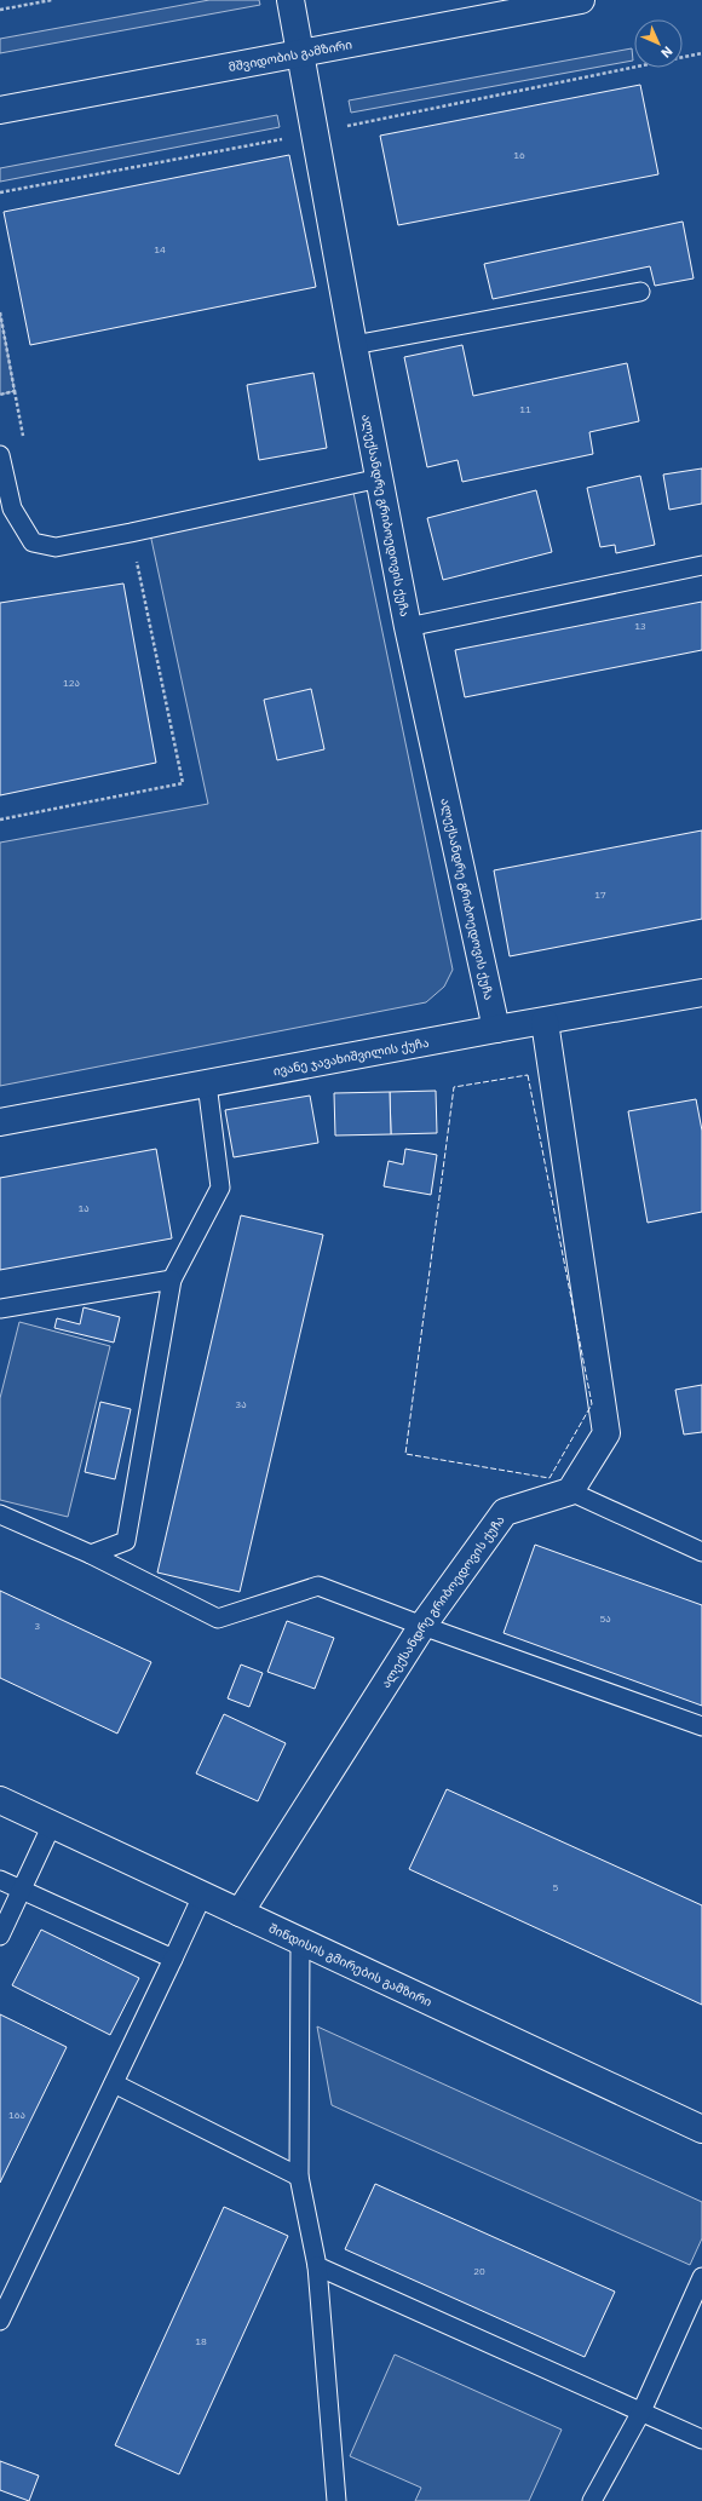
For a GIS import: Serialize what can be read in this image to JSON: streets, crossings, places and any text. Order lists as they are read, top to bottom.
{
  "streets": {
    "street": [
      "მშვიდობის გამზირი",
      "ალექსანდრე გრიბოედოვის ქუჩა",
      "ივანე ჯავახიშვილის ქუჩა",
      "შინდისის გმირების გამზირი"
    ]
  },
  "crossings": [
    ["მშვიდობის გამზირი", "ალექსანდრე გრიბოედოვის ქუჩა"],
    ["ალექსანდრე გრიბოედოვის ქუჩა", "ივანე ჯავახიშვილის ქუჩა"],
    ["ალექსანდრე გრიბოედოვის ქუჩა", "შინდისის გმირების გამზირი"]
  ],
  "house_numbers": [
    "16",
    "14",
    "11",
    "13",
    "12ა",
    "17",
    "1ა",
    "3ა",
    "5ა",
    "3",
    "5",
    "16ა",
    "20",
    "18"
  ],
  "north": "bottom right"
}
